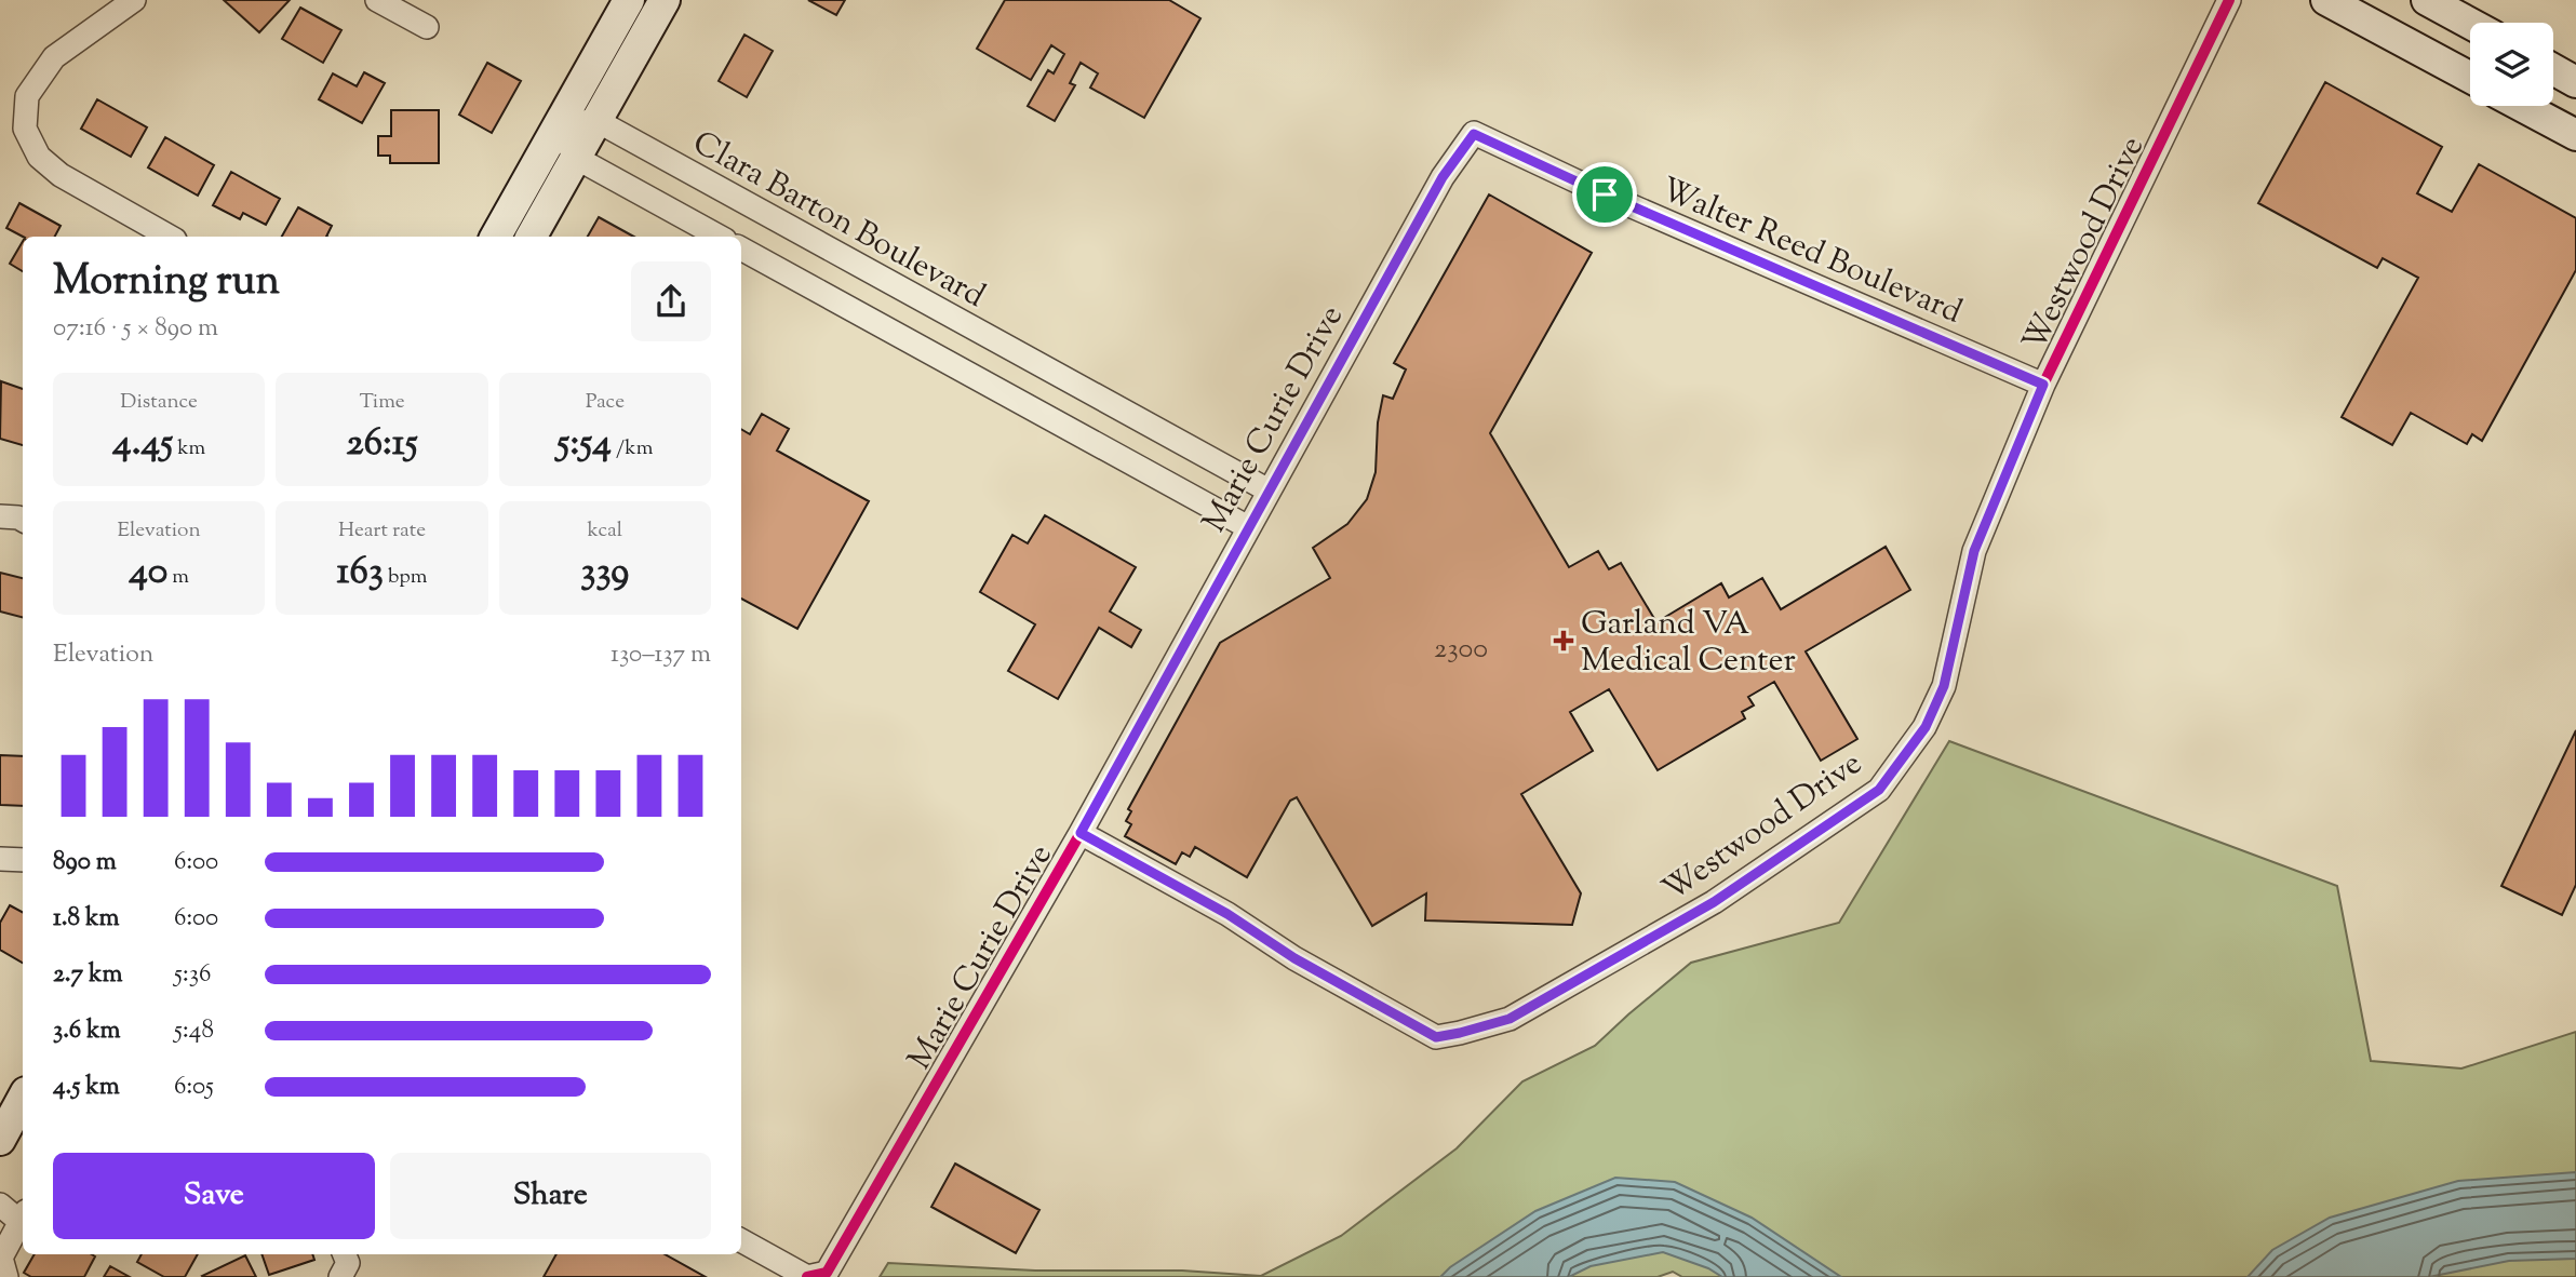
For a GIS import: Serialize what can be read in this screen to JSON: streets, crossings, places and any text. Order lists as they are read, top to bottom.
{
  "streets": {
    "street": [
      "Clara Barton Boulevard",
      "Westwood Drive",
      "Walter Reed Boulevard",
      "Marie Curie Drive"
    ]
  },
  "crossings": [
    ["Clara Barton Boulevard", "Marie Curie Drive"],
    ["Westwood Drive", "Walter Reed Boulevard"],
    ["Westwood Drive", "Marie Curie Drive"],
    ["Walter Reed Boulevard", "Marie Curie Drive"]
  ],
  "places": {
    "health": ["Garland VA Medical Center"]
  },
  "house_numbers": ["2300"],
  "page": {
    "heading": ["Morning run", "07:16 · 5 × 890 m"],
    "stats": [
      ["Distance", "4.45 km"],
      ["Time", "26:15"],
      ["Pace", "5:54 /km"],
      ["Elevation", "40 m"],
      ["Heart rate", "163 bpm"],
      ["kcal", "339"]
    ],
    "chart": ["Elevation", "130–137 m"],
    "list": [
      {
        "name": "890 m",
        "note": "6:00"
      },
      {
        "name": "1.8 km",
        "note": "6:00"
      },
      {
        "name": "2.7 km",
        "note": "5:36"
      },
      {
        "name": "3.6 km",
        "note": "5:48"
      },
      {
        "name": "4.5 km",
        "note": "6:05"
      }
    ],
    "buttons": ["Save", "Share"]
  }
}
